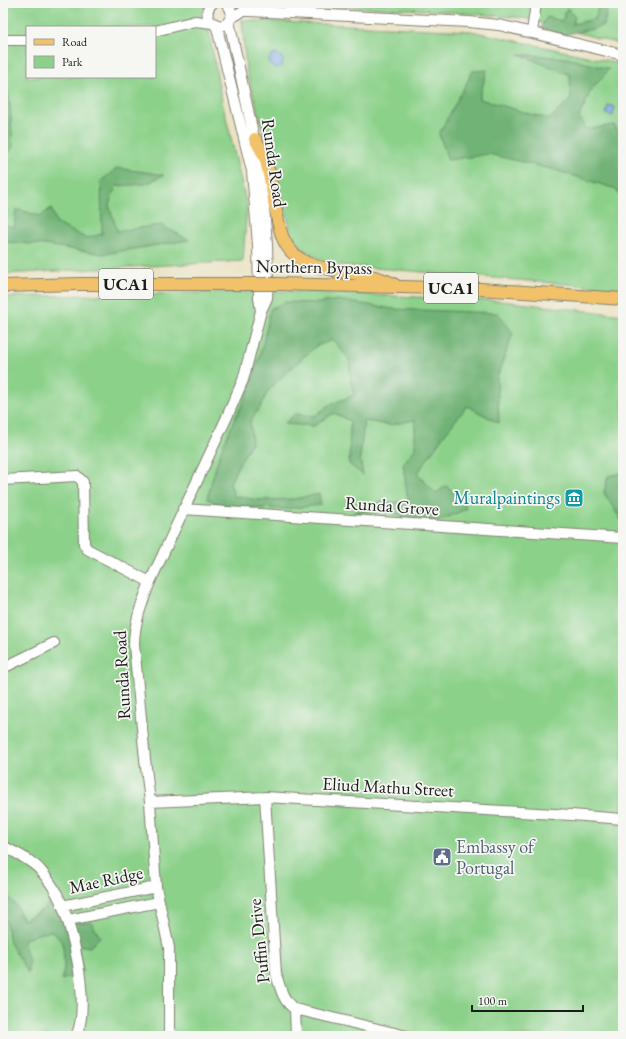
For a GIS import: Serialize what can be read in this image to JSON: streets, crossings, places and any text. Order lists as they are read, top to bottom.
{
  "streets": {
    "main road": ["Northern Bypass", "UCA1"],
    "street": [
      "Runda Road",
      "Runda Grove",
      "Eliud Mathu Street",
      "Mae Ridge",
      "Puffin Drive"
    ]
  },
  "crossings": [
    ["Runda Road", "Runda Grove"],
    ["Runda Road", "Eliud Mathu Street"],
    ["Runda Road", "Mae Ridge"],
    ["Eliud Mathu Street", "Puffin Drive"]
  ],
  "places": {
    "museum": ["Muralpaintings"],
    "public building": ["Embassy of Portugal"]
  },
  "legend": ["Road", "Park"],
  "scale_bar": "100 m"
}
